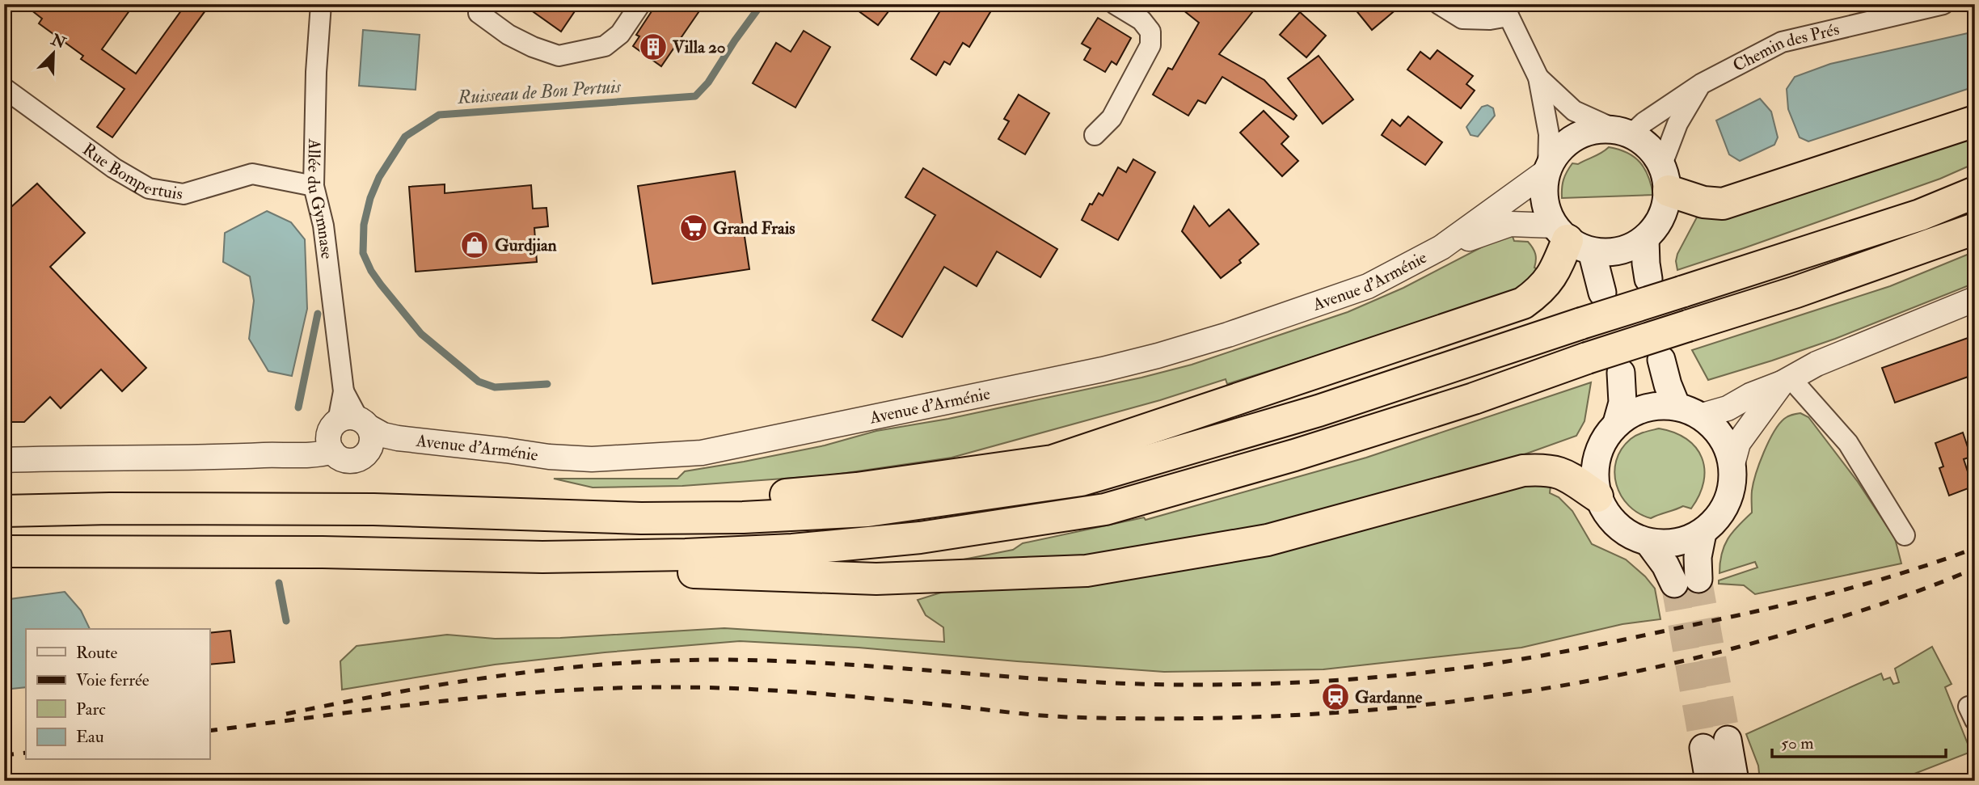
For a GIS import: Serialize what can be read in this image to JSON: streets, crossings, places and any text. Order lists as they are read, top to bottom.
{
  "streets": {
    "street": [
      "Chemin des Prés",
      "Rue Bompertuis",
      "Allée du Gymnase",
      "Avenue d'Arménie"
    ]
  },
  "crossings": [
    ["Chemin des Prés", "Avenue d'Arménie"],
    ["Rue Bompertuis", "Allée du Gymnase"],
    ["Allée du Gymnase", "Avenue d'Arménie"]
  ],
  "water": ["Ruisseau de Bon Pertuis"],
  "places": {
    "building": ["Villa 20"],
    "supermarket": ["Grand Frais"],
    "shop": ["Gurdjian"],
    "station": ["Gardanne"]
  },
  "legend": [
    "Route",
    "Voie ferrée",
    "Parc",
    "Eau"
  ],
  "scale_bar": "50 m",
  "north": "top right"
}
